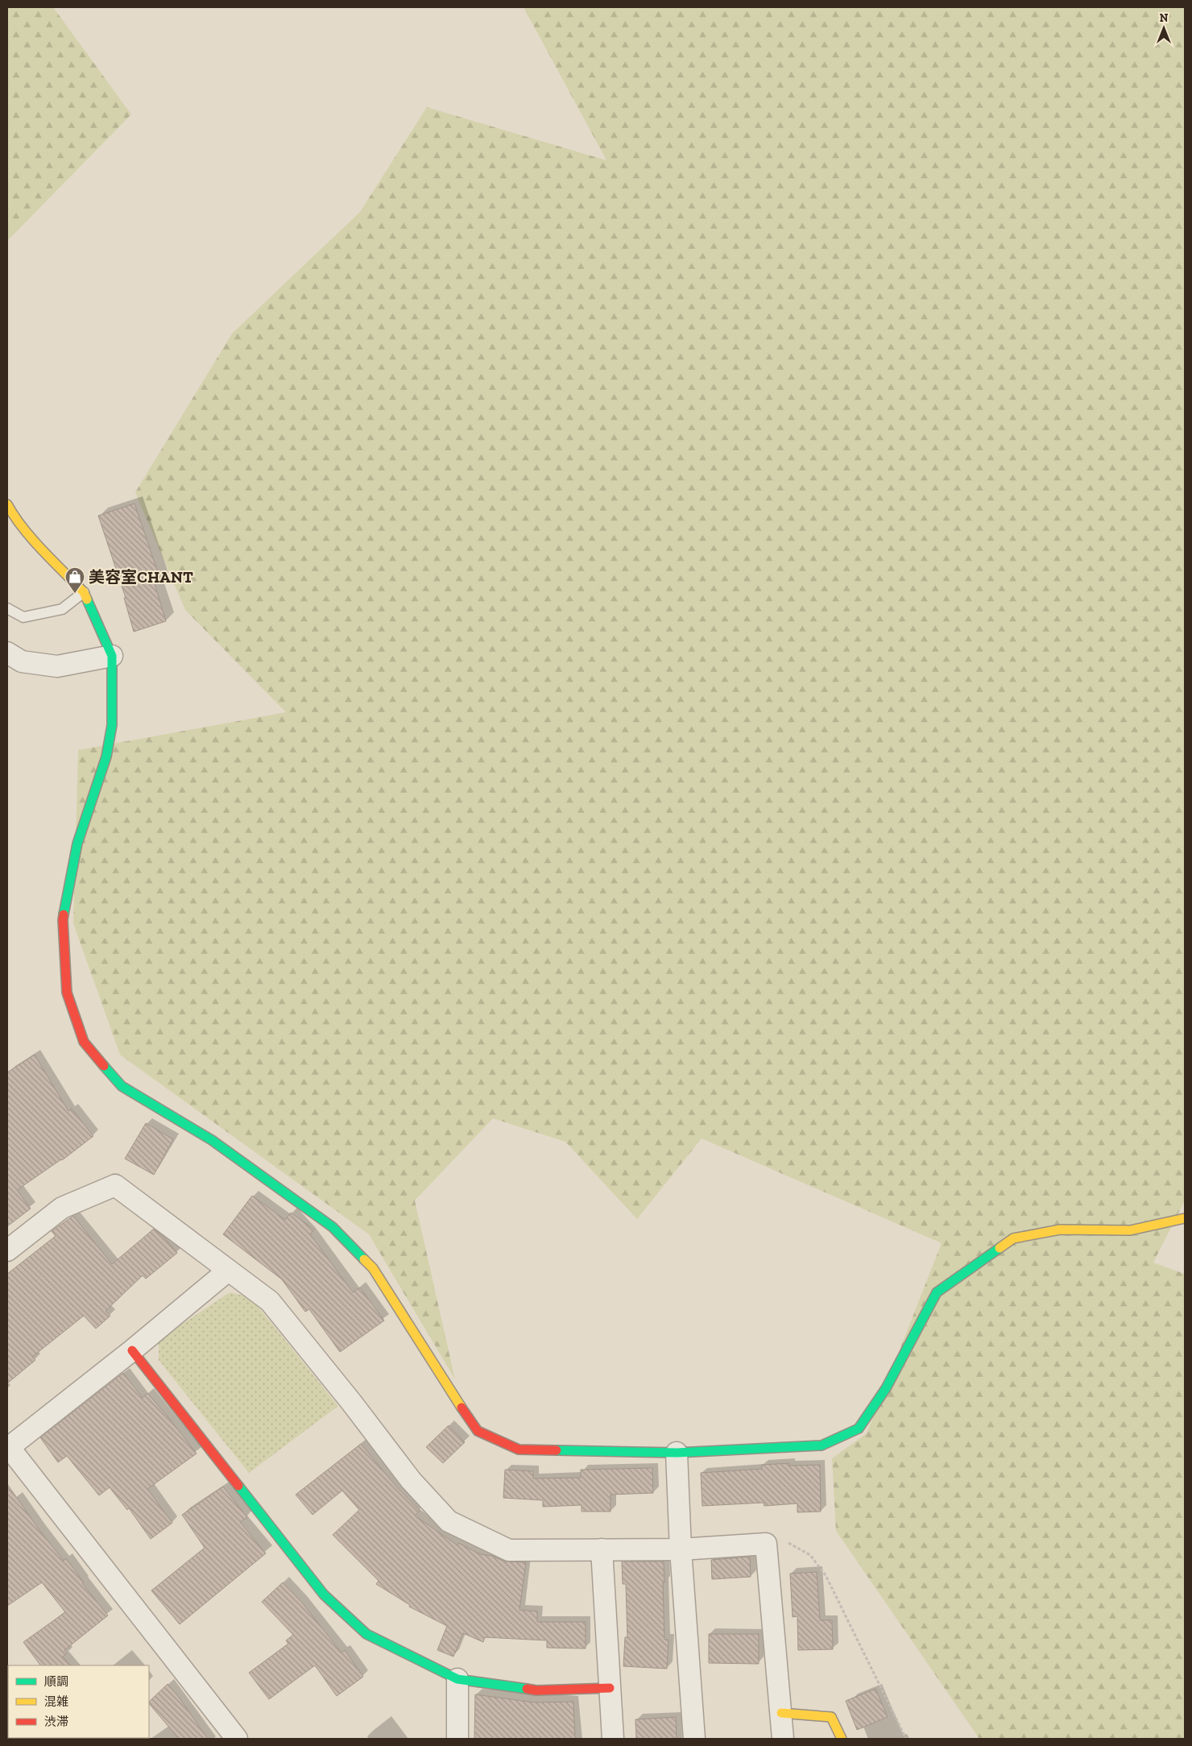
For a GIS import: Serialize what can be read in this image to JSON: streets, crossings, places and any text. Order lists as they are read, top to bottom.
{
  "places": {
    "shop": ["美容室CHANT"]
  },
  "legend": ["順調", "混雑", "渋滞"],
  "north": "top"
}
